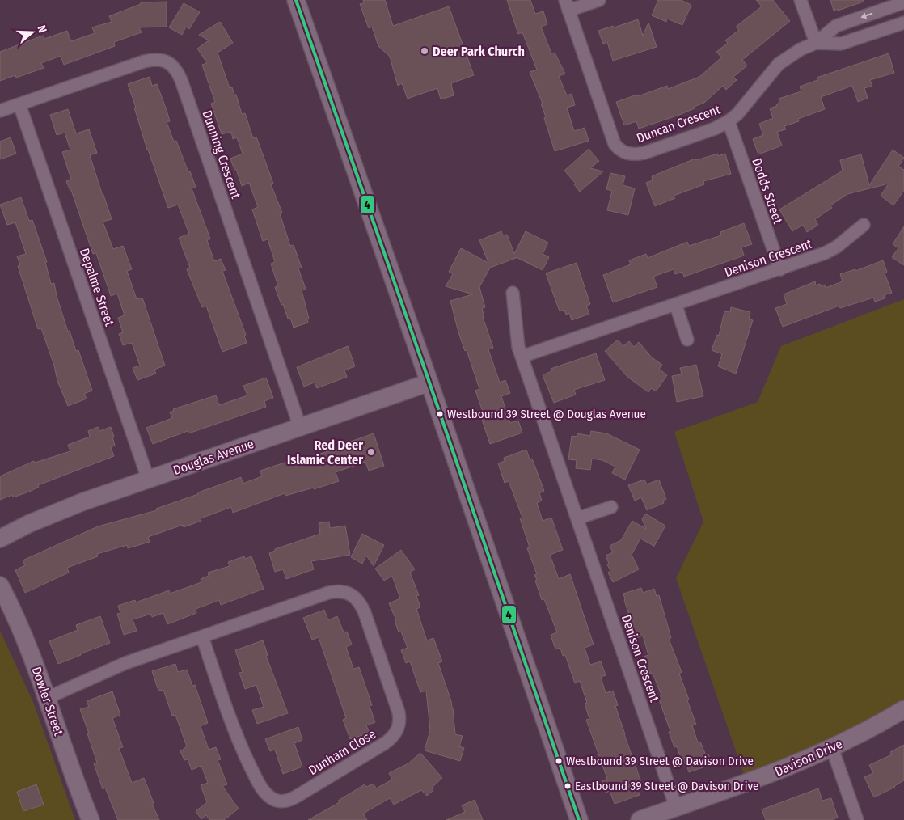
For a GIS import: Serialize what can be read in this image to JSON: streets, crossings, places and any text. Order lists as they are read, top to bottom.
{
  "streets": {
    "street": [
      "Duncan Crescent",
      "Dunning Crescent",
      "Dodds Street",
      "Denison Crescent",
      "Depalme Street",
      "Douglas Avenue",
      "Dowler Street",
      "Dunham Close",
      "Davison Drive"
    ]
  },
  "crossings": [
    ["Duncan Crescent", "Dodds Street"],
    ["Dunning Crescent", "Depalme Street"],
    ["Dunning Crescent", "Douglas Avenue"],
    ["Dodds Street", "Denison Crescent"],
    ["Denison Crescent", "Davison Drive"],
    ["Depalme Street", "Douglas Avenue"],
    ["Dowler Street", "Dunham Close"]
  ],
  "places": [
    "Deer Park Church",
    "Westbound 39 Street @ Douglas Avenue",
    "Red Deer Islamic Center",
    "Westbound 39 Street @ Davison Drive",
    "Eastbound 39 Street @ Davison Drive"
  ],
  "lines": ["transit line 4"],
  "north": "right"
}
